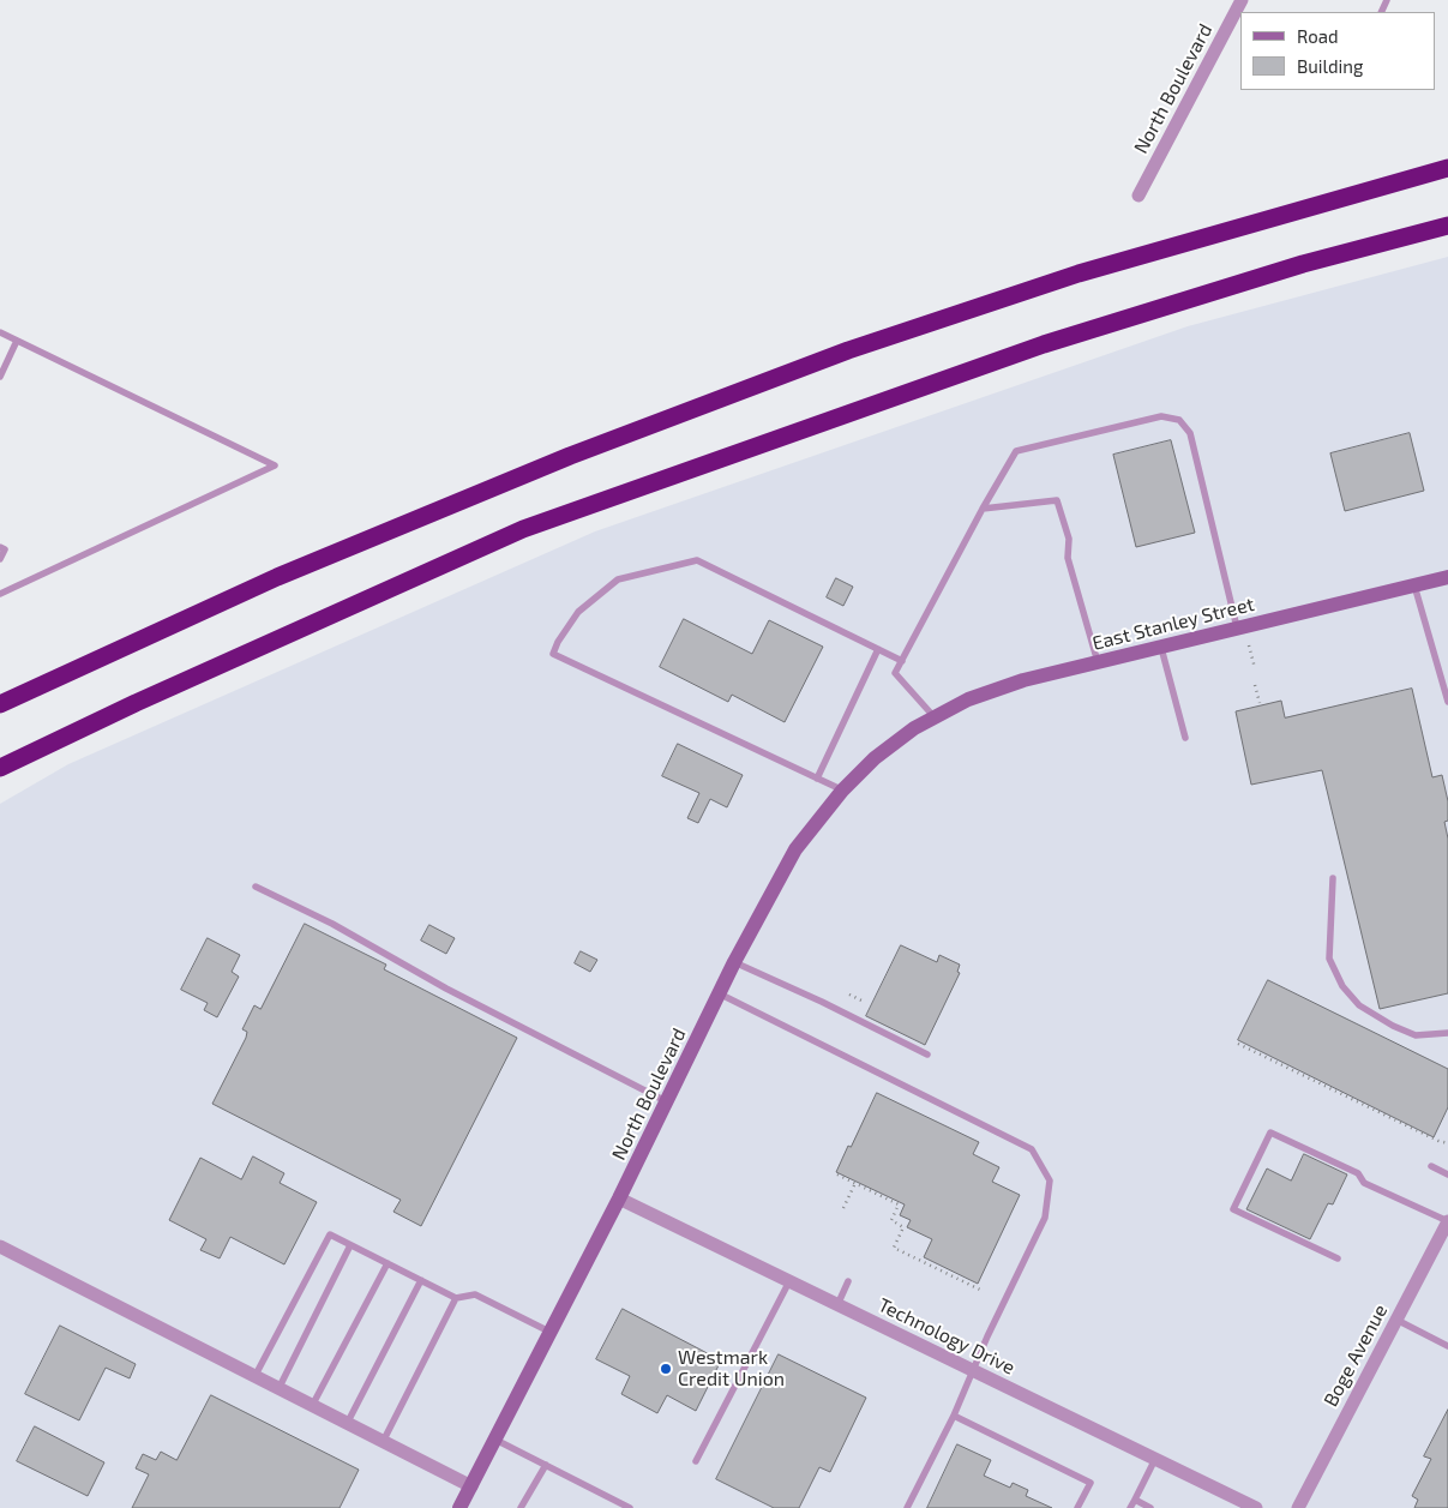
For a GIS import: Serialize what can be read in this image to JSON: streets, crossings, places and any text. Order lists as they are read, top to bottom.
{
  "streets": {
    "street": [
      "North Boulevard",
      "East Stanley Street",
      "Technology Drive",
      "Boge Avenue"
    ]
  },
  "crossings": [
    ["North Boulevard", "East Stanley Street"],
    ["North Boulevard", "Technology Drive"]
  ],
  "places": ["Westmark Credit Union"],
  "legend": ["Road", "Building"]
}
